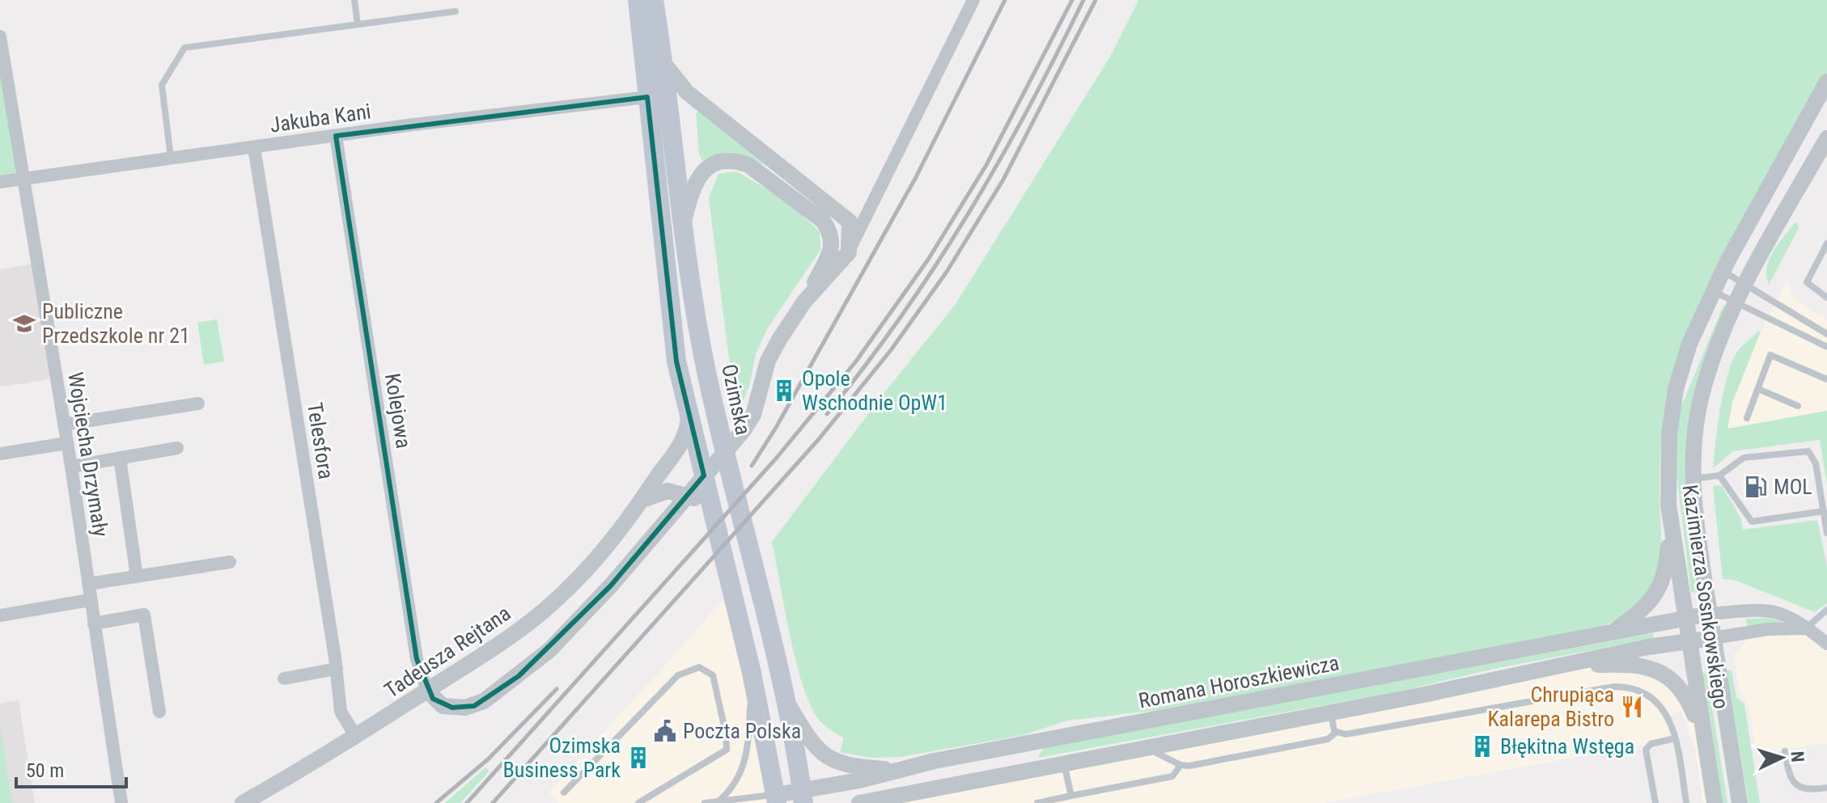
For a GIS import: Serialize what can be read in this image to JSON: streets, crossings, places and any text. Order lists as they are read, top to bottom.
{
  "streets": {
    "main road": ["Ozimska"],
    "street": [
      "Jakuba Kani",
      "Kolejowa",
      "Telesfora",
      "Wojciecha Drzymały",
      "Kazimierza Sosnkowskiego",
      "Tadeusza Rejtana",
      "Romana Horoszkiewicza"
    ]
  },
  "crossings": [
    ["Jakuba Kani", "Kolejowa"],
    ["Jakuba Kani", "Telesfora"],
    ["Jakuba Kani", "Wojciecha Drzymały"],
    ["Ozimska", "Romana Horoszkiewicza"],
    ["Kolejowa", "Tadeusza Rejtana"],
    ["Telesfora", "Tadeusza Rejtana"],
    ["Kazimierza Sosnkowskiego", "Romana Horoszkiewicza"]
  ],
  "places": {
    "school or university": ["Publiczne Przedszkole nr 21"],
    "building": ["Opole Wschodnie OpW1", "Błękitna Wstęga", "Ozimska Business Park"],
    "fuel station": ["MOL"],
    "restaurant": ["Chrupiąca Kalarepa Bistro"],
    "public building": ["Poczta Polska"]
  },
  "scale_bar": "50 m",
  "north": "right"
}
